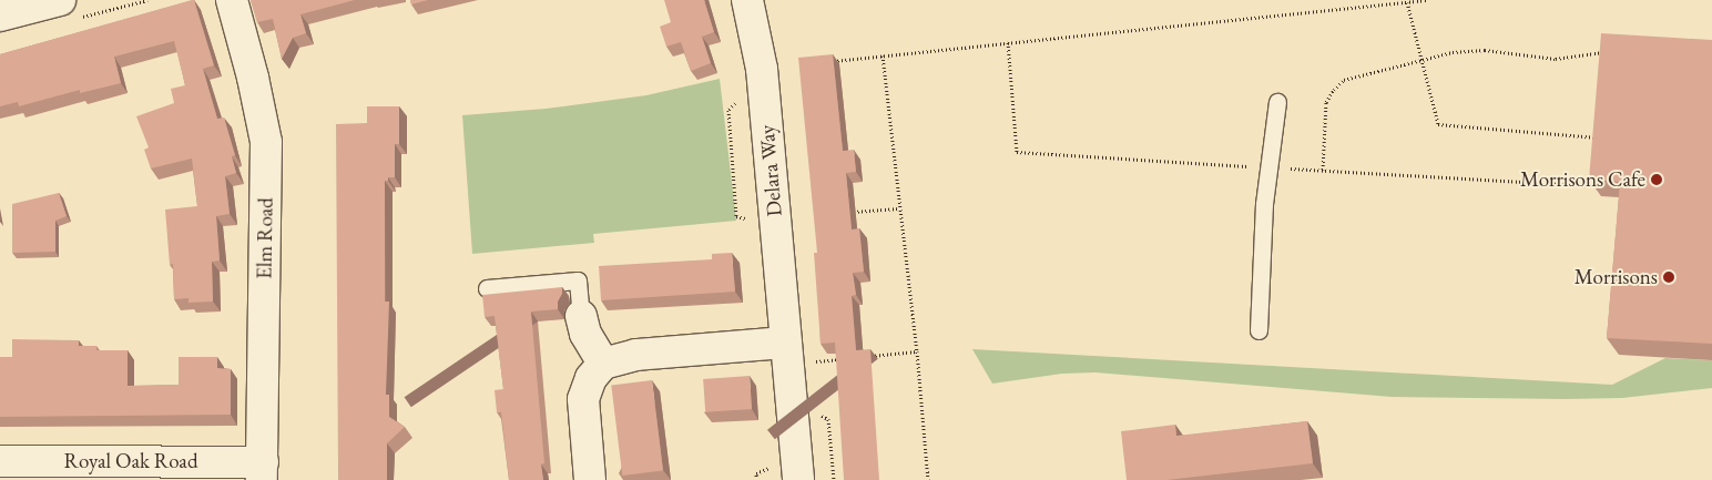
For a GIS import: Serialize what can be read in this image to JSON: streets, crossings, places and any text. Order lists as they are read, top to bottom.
{
  "streets": {
    "street": ["Delara Way", "Elm Road", "Royal Oak Road"]
  },
  "crossings": [
    ["Elm Road", "Royal Oak Road"]
  ],
  "places": ["Morrisons Cafe", "Morrisons"]
}
